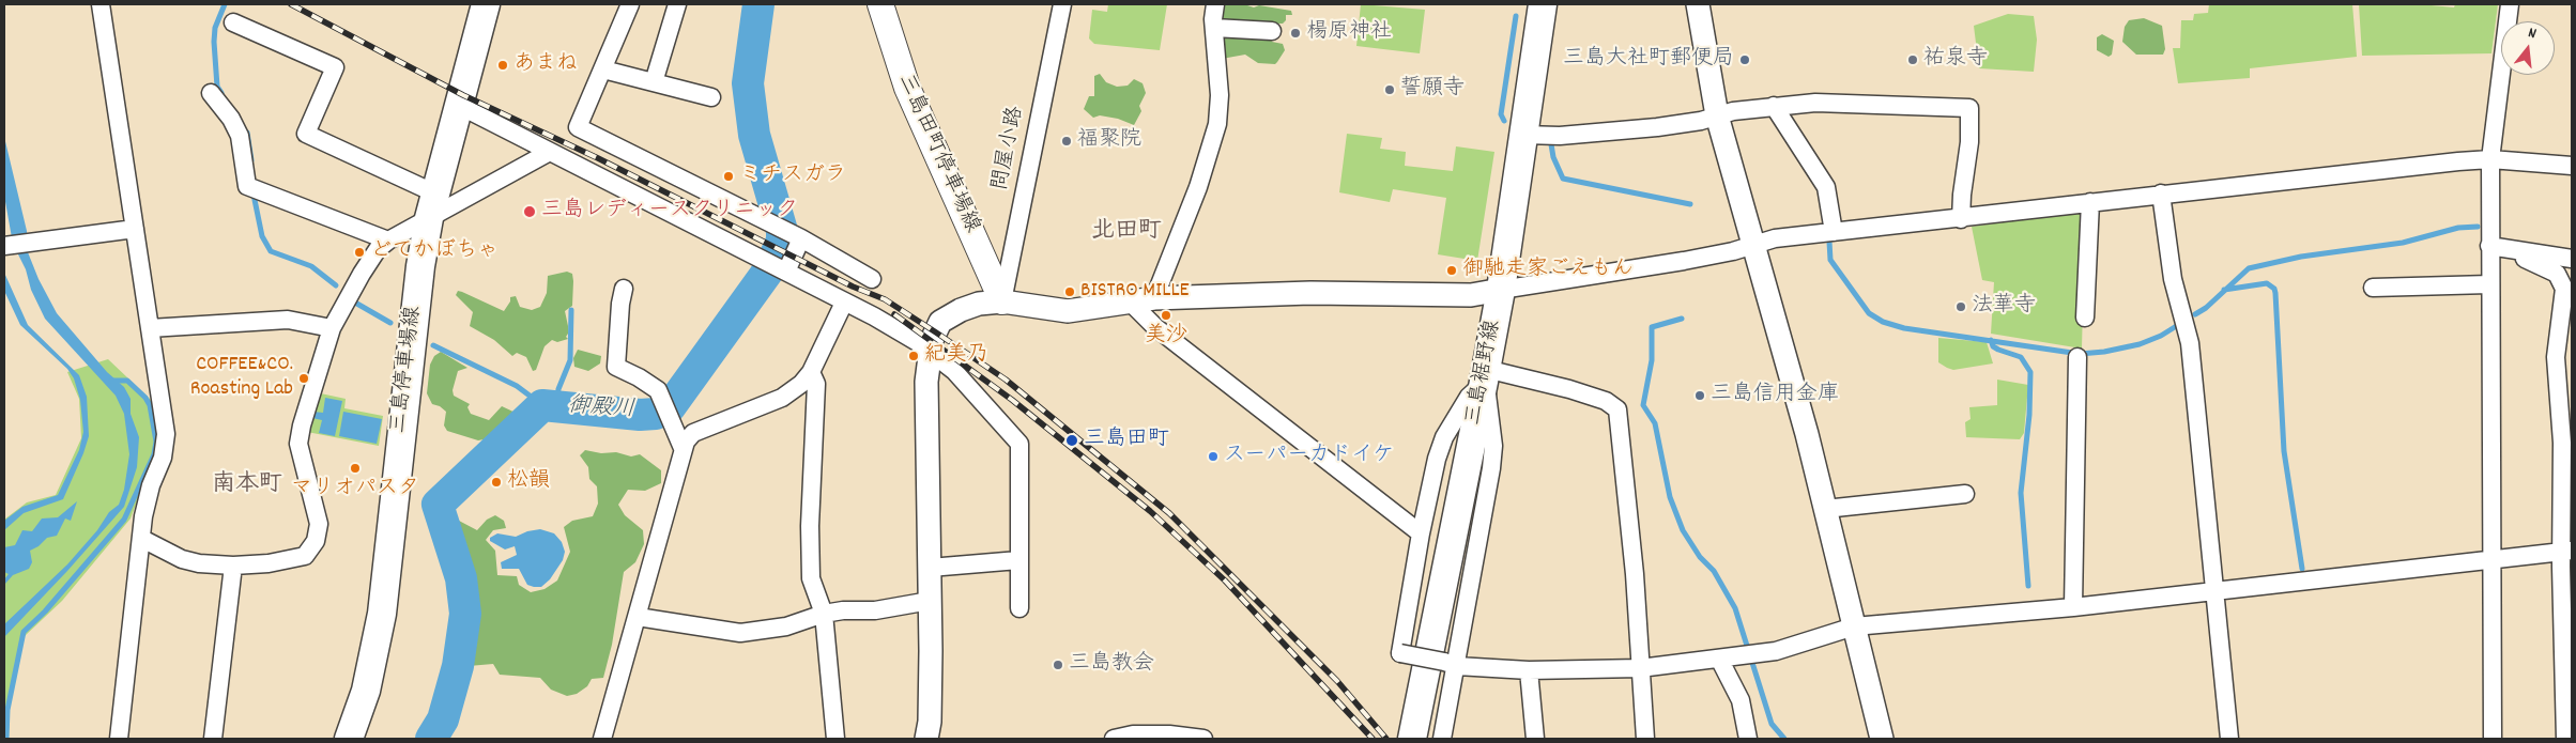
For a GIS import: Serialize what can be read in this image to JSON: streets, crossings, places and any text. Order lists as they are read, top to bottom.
{
  "streets": {
    "main road": ["三島田町停車場線", "三島停車場線", "三島裾野線"],
    "street": ["問屋小路"]
  },
  "crossings": [
    ["問屋小路", "三島田町停車場線"]
  ],
  "districts": ["北田町", "南本町"],
  "water": ["御殿川"],
  "places": [
    "楊原神社",
    "三島大社町郵便局",
    "祐泉寺",
    "あまね",
    "誓願寺",
    "福聚院",
    "ミチスガラ",
    "三島レディースクリニック",
    "どてかぼちゃ",
    "御馳走家ごえもん",
    "BISTRO MILLE",
    "法華寺",
    "美沙",
    "紀美乃",
    "COFFEE&CO. Roasting Lab",
    "三島信用金庫",
    "三島田町",
    "スーパーカドイケ",
    "マリオパスタ",
    "松韻",
    "三島教会"
  ],
  "north": "top"
}
